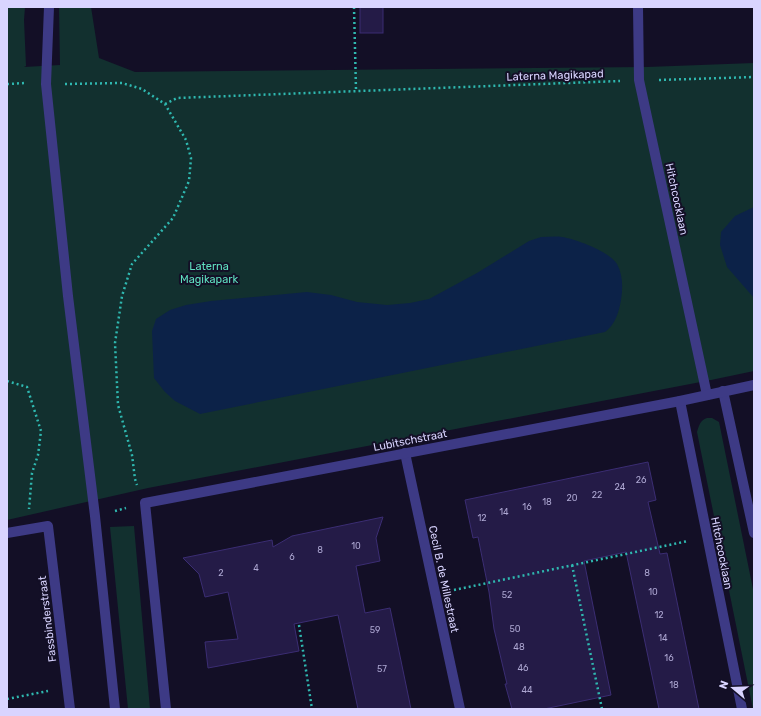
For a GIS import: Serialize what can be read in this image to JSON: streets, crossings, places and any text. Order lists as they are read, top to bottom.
{
  "streets": {
    "street": [
      "Hitchcocklaan",
      "Lubitschstraat",
      "Cecil B. de Millestraat",
      "Fassbinderstraat"
    ],
    "path": ["Laterna Magikapad"]
  },
  "crossings": [
    ["Laterna Magikapad", "Hitchcocklaan"],
    ["Hitchcocklaan", "Lubitschstraat"],
    ["Lubitschstraat", "Cecil B. de Millestraat"]
  ],
  "parks": ["Laterna Magikapark"],
  "house_numbers": [
    "26",
    "24",
    "22",
    "20",
    "18",
    "16",
    "14",
    "12",
    "10",
    "8",
    "6",
    "4",
    "2",
    "8",
    "10",
    "52",
    "12",
    "50",
    "59",
    "14",
    "48",
    "16",
    "46",
    "57",
    "18",
    "44"
  ],
  "north": "left"
}
